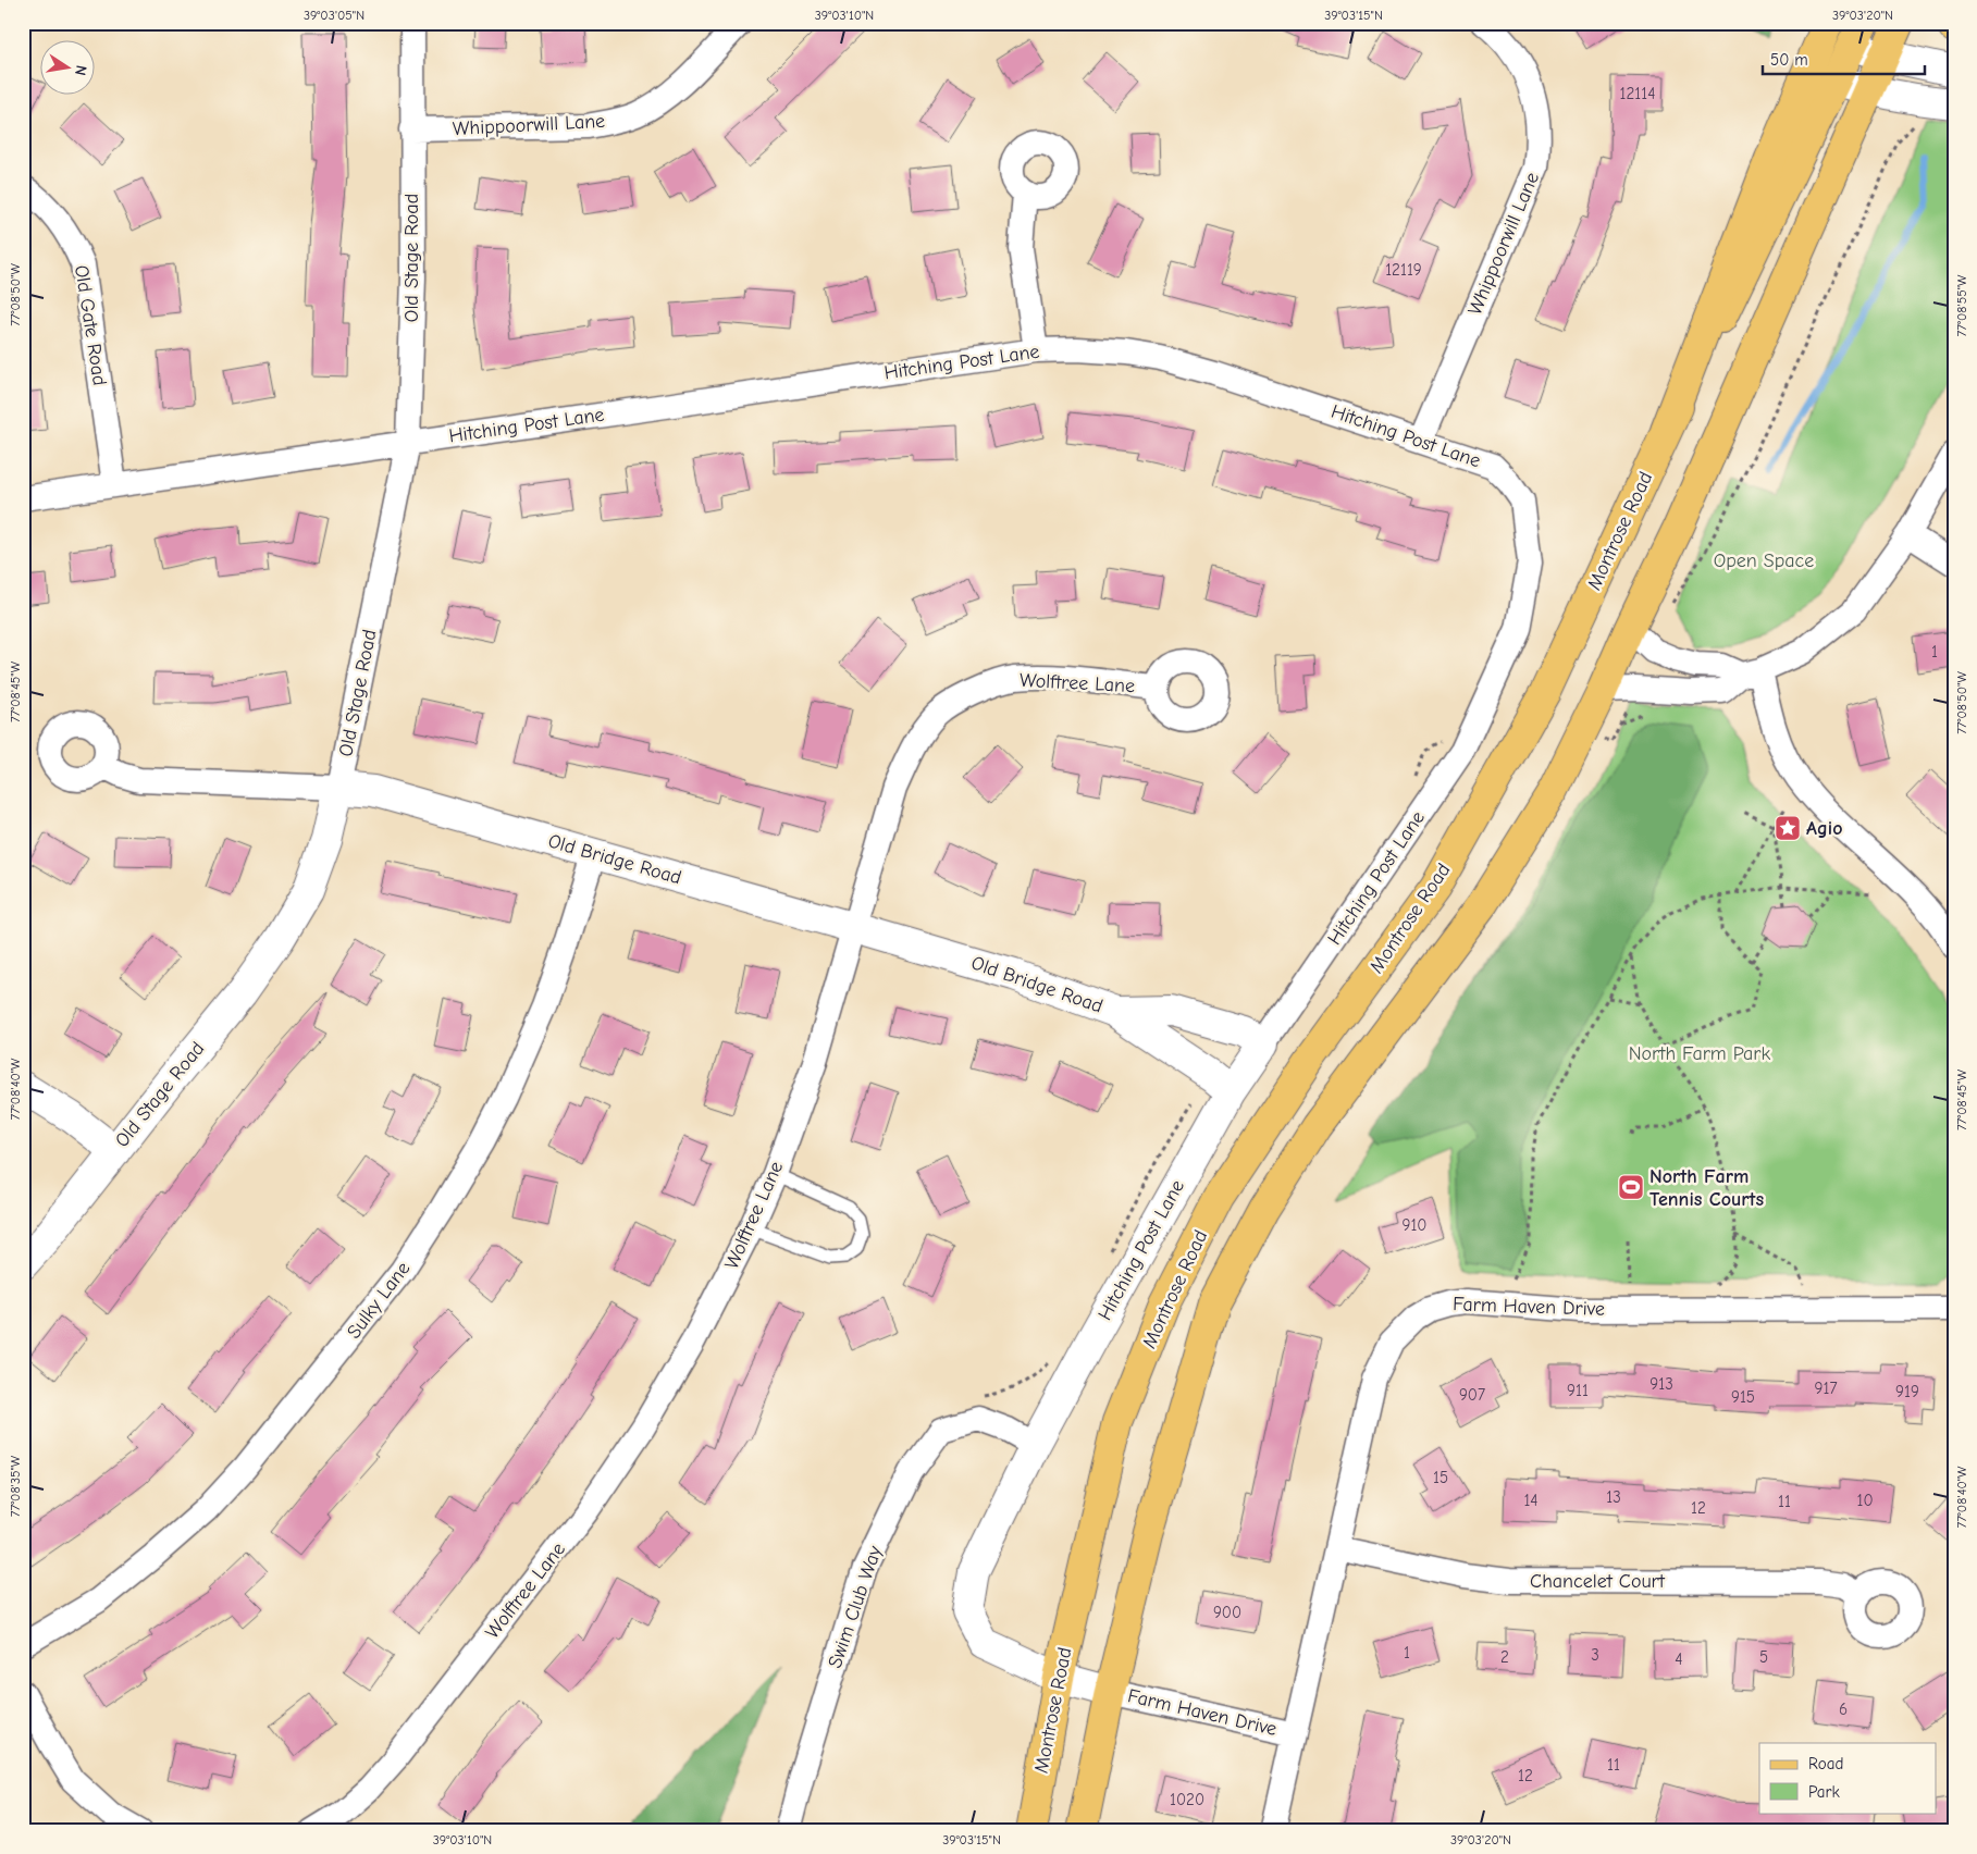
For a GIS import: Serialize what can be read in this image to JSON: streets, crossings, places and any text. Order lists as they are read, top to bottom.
{
  "streets": {
    "main road": ["Montrose Road"],
    "street": [
      "Whippoorwill Lane",
      "Old Stage Road",
      "Old Gate Road",
      "Hitching Post Lane",
      "Wolftree Lane",
      "Old Bridge Road",
      "Sulky Lane",
      "Farm Haven Drive",
      "Chancelet Court",
      "Swim Club Way"
    ]
  },
  "crossings": [
    ["Whippoorwill Lane", "Old Stage Road"],
    ["Whippoorwill Lane", "Hitching Post Lane"],
    ["Old Stage Road", "Hitching Post Lane"],
    ["Old Stage Road", "Old Bridge Road"],
    ["Old Gate Road", "Hitching Post Lane"],
    ["Hitching Post Lane", "Montrose Road"],
    ["Hitching Post Lane", "Old Bridge Road"],
    ["Hitching Post Lane", "Farm Haven Drive"],
    ["Hitching Post Lane", "Swim Club Way"],
    ["Wolftree Lane", "Old Bridge Road"],
    ["Old Bridge Road", "Sulky Lane"],
    ["Farm Haven Drive", "Chancelet Court"]
  ],
  "parks": ["Open Space", "North Farm Park"],
  "places": {
    "place": ["Agio"],
    "sports": ["North Farm Tennis Courts"]
  },
  "house_numbers": [
    "12114",
    "12119",
    "1",
    "910",
    "913",
    "917",
    "911",
    "919",
    "907",
    "915",
    "15",
    "13",
    "14",
    "10",
    "11",
    "12",
    "900",
    "1",
    "3",
    "2",
    "5",
    "4",
    "6",
    "11",
    "12",
    "1020"
  ],
  "legend": ["Road", "Park"],
  "scale_bar": "50 m",
  "north": "right",
  "coordinates": [
    "39°03'05\"N",
    "39°03'10\"N",
    "39°03'15\"N",
    "39°03'20\"N",
    "77°08'50\"W",
    "77°08'55\"W",
    "77°08'45\"W",
    "77°08'40\"W",
    "77°08'35\"W"
  ]
}
